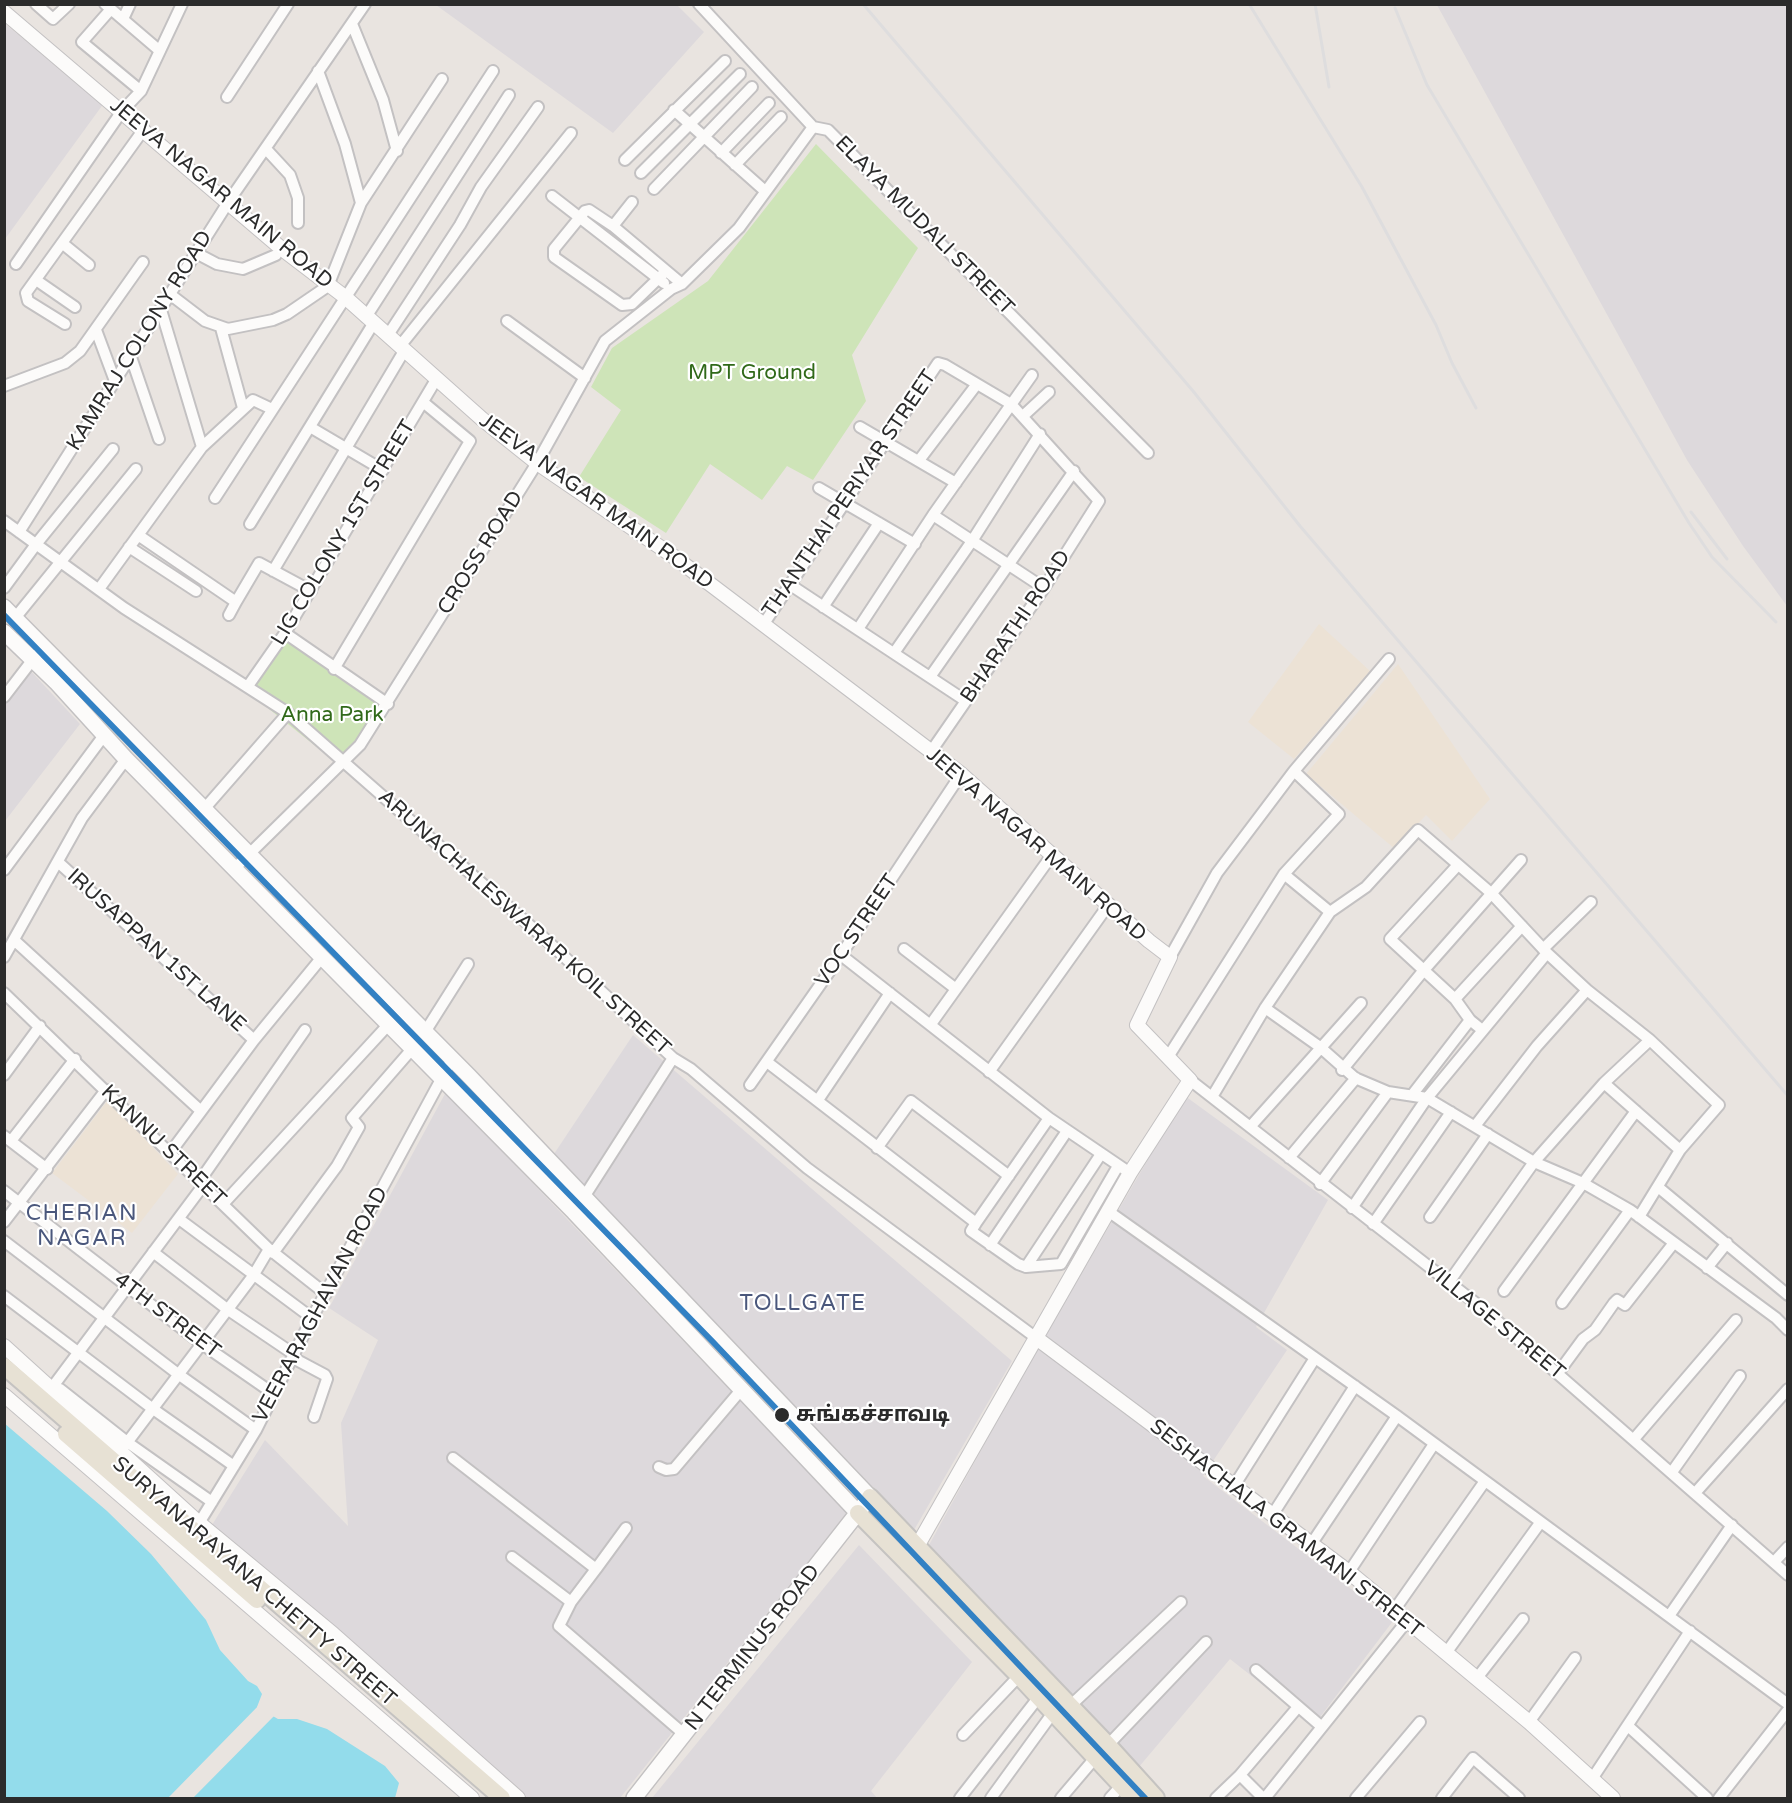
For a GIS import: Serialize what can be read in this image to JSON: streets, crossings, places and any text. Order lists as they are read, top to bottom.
{
  "streets": {
    "main road": ["SURYANARAYANA CHETTY STREET", "N TERMINUS ROAD"],
    "street": [
      "JEEVA NAGAR MAIN ROAD",
      "ELAYA MUDALI STREET",
      "KAMRAJ COLONY ROAD",
      "THANTHAI PERIYAR STREET",
      "LIG COLONY 1ST STREET",
      "CROSS ROAD",
      "BHARATHI ROAD",
      "ARUNACHALESWARAR KOIL STREET",
      "VOC STREET",
      "IRUSAPPAN 1ST LANE",
      "KANNU STREET",
      "VEERARAGHAVAN ROAD",
      "4TH STREET",
      "VILLAGE STREET",
      "SESHACHALA GRAMANI STREET"
    ]
  },
  "crossings": [
    ["JEEVA NAGAR MAIN ROAD", "KAMRAJ COLONY ROAD"],
    ["JEEVA NAGAR MAIN ROAD", "THANTHAI PERIYAR STREET"],
    ["JEEVA NAGAR MAIN ROAD", "LIG COLONY 1ST STREET"],
    ["JEEVA NAGAR MAIN ROAD", "CROSS ROAD"],
    ["JEEVA NAGAR MAIN ROAD", "BHARATHI ROAD"],
    ["JEEVA NAGAR MAIN ROAD", "VOC STREET"],
    ["ELAYA MUDALI STREET", "CROSS ROAD"],
    ["KAMRAJ COLONY ROAD", "ARUNACHALESWARAR KOIL STREET"],
    ["LIG COLONY 1ST STREET", "ARUNACHALESWARAR KOIL STREET"],
    ["CROSS ROAD", "ARUNACHALESWARAR KOIL STREET"],
    ["ARUNACHALESWARAR KOIL STREET", "SESHACHALA GRAMANI STREET"],
    ["KANNU STREET", "VEERARAGHAVAN ROAD"],
    ["VEERARAGHAVAN ROAD", "4TH STREET"],
    ["VEERARAGHAVAN ROAD", "SURYANARAYANA CHETTY STREET"]
  ],
  "districts": ["CHERIAN NAGAR", "TOLLGATE"],
  "parks": ["MPT Ground", "Anna Park"],
  "places": ["சுங்கச்சாவடி"]
}
